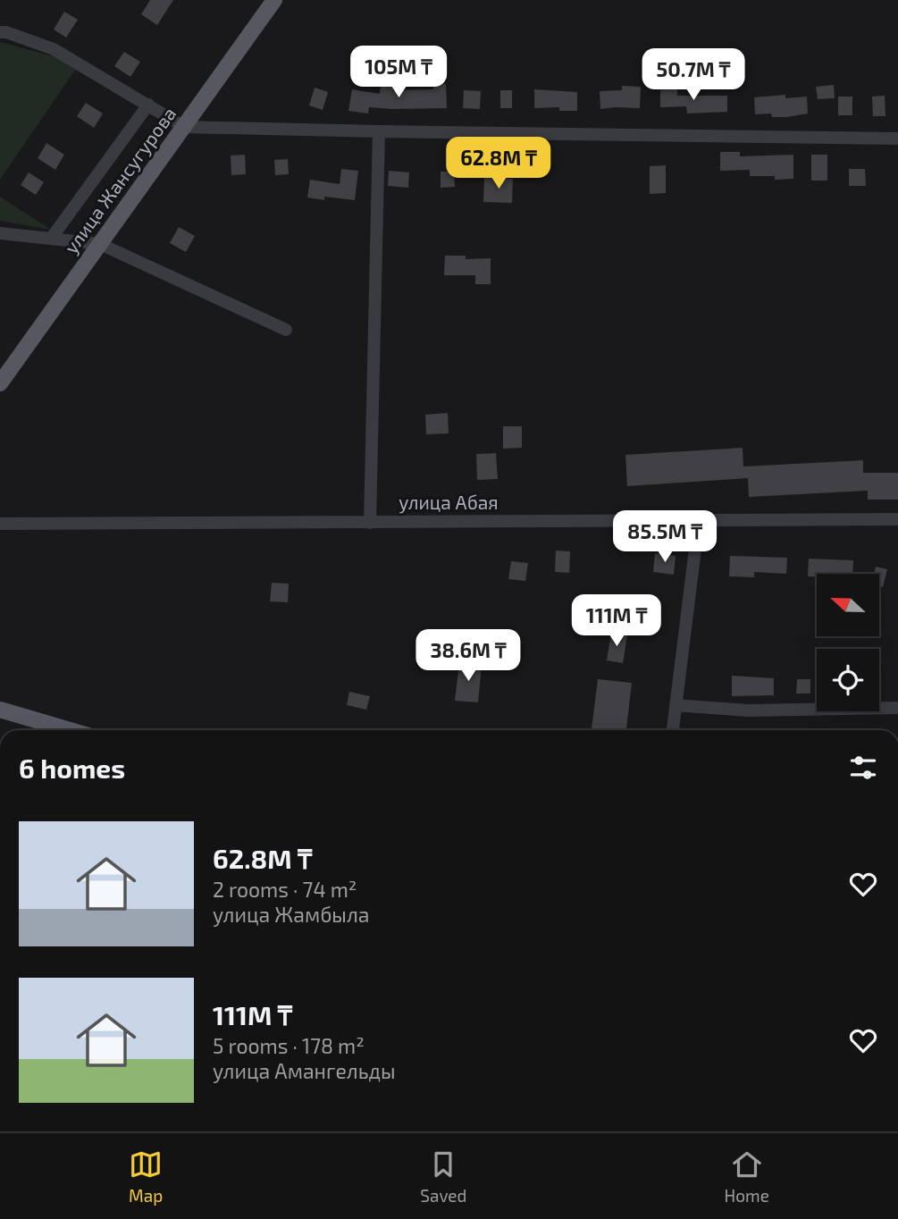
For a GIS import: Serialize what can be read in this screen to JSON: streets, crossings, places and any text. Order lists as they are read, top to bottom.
{
  "streets": {
    "main road": ["улица Жансугурова"],
    "street": ["улица Абая"]
  },
  "north": "left",
  "page": {
    "price": [
      "105M ₸",
      "50.7M ₸",
      "62.8M ₸",
      "85.5M ₸",
      "111M ₸",
      "38.6M ₸"
    ],
    "heading": "6 homes",
    "list": [
      {
        "name": "62.8M ₸",
        "note": "2 rooms · 74 m² · улица Жамбыла"
      },
      {
        "name": "111M ₸",
        "note": "5 rooms · 178 m² · улица Амангельды"
      }
    ],
    "tabs": ["Map", "Saved", "Home"]
  }
}
